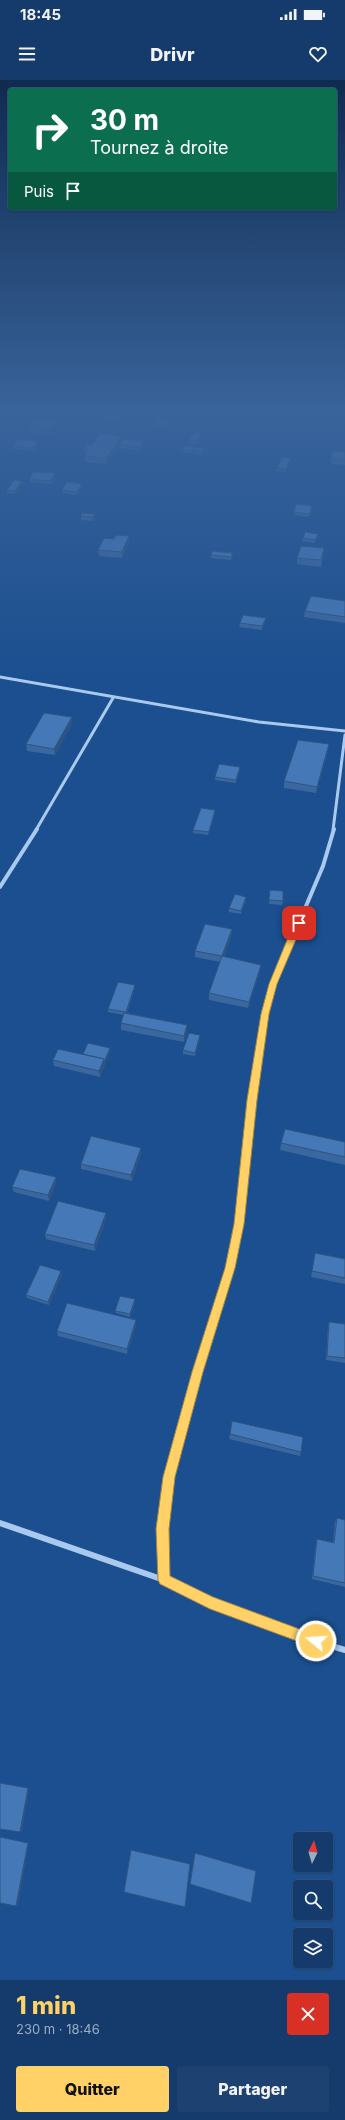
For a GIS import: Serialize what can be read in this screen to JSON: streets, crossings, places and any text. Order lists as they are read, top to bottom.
{
  "north": "top",
  "page": {
    "status": "18:45",
    "header": "Drivr",
    "turn": ["30 m", "Tournez à droite"],
    "then": "Puis",
    "heading": ["1 min", "230 m · 18:46"],
    "buttons": ["Quitter", "Partager"]
  }
}
